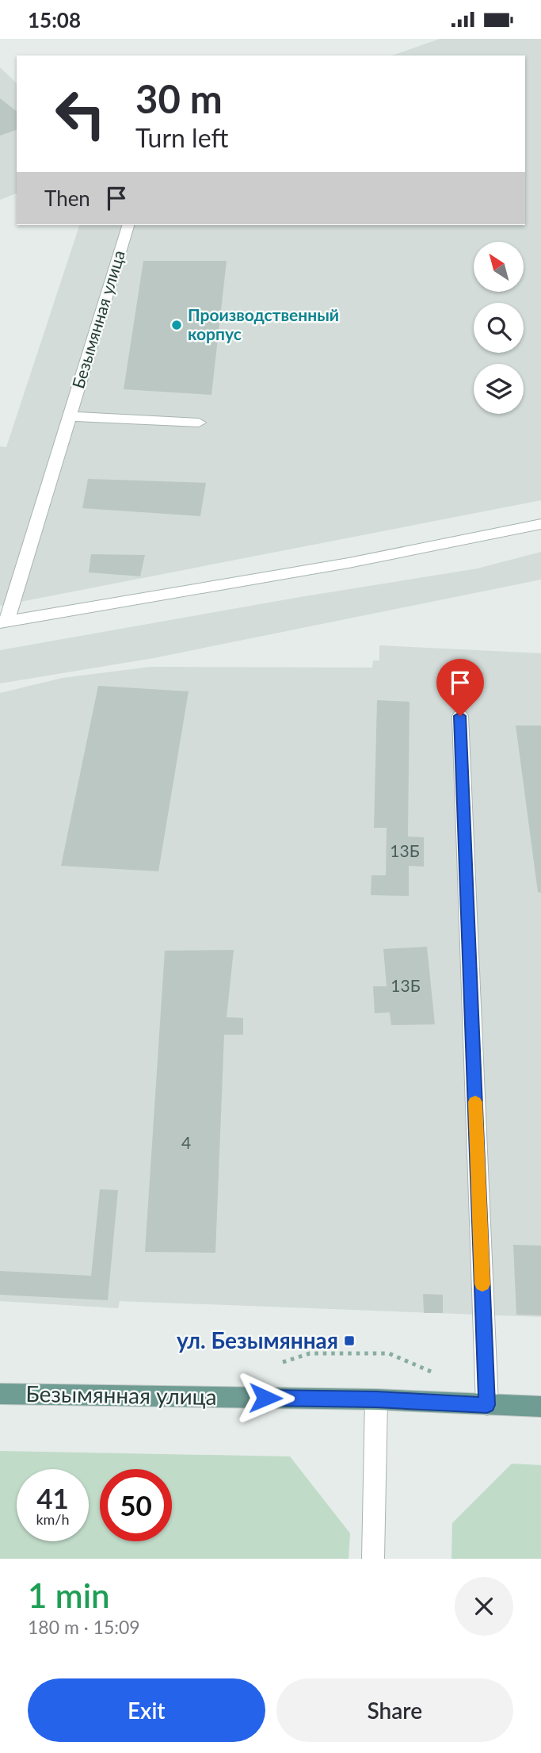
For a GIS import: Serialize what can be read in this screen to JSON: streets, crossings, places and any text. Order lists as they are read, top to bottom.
{
  "streets": {
    "main road": ["Безымянная улица"]
  },
  "places": {
    "other": ["Производственный корпус"],
    "transit": ["ул. Безымянная"]
  },
  "house_numbers": ["13Б", "13Б", "4"],
  "north": "top left",
  "page": {
    "status": "15:08",
    "turn": ["30 m", "Turn left"],
    "then": "Then",
    "speed": "41 km/h",
    "limit": "50",
    "heading": ["1 min", "180 m · 15:09"],
    "buttons": ["Exit", "Share"]
  }
}
